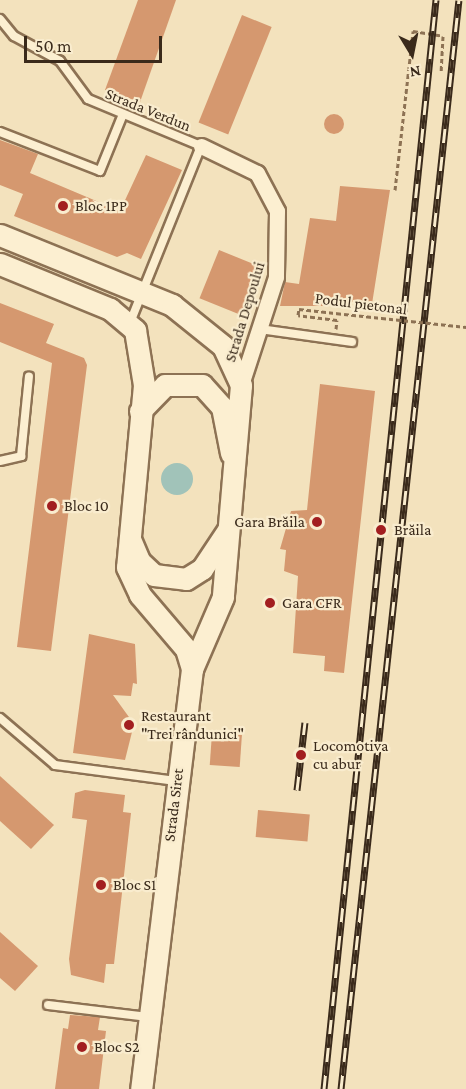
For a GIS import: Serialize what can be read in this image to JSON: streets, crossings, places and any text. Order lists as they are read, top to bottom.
{
  "streets": {
    "street": ["Strada Depoului", "Strada Siret"],
    "lane": ["Strada Verdun"],
    "path": ["Podul pietonal"]
  },
  "crossings": [
    ["Strada Verdun", "Strada Depoului"],
    ["Strada Verdun", "Strada Siret"],
    ["Strada Depoului", "Strada Siret"]
  ],
  "places": [
    "Bloc 1PP",
    "Bloc 10",
    "Gara Brăila",
    "Brăila",
    "Gara CFR",
    "Restaurant \"Trei rândunici\"",
    "Locomotiva cu abur",
    "Bloc S1",
    "Bloc S2"
  ],
  "scale_bar": "50 m",
  "north": "bottom"
}
